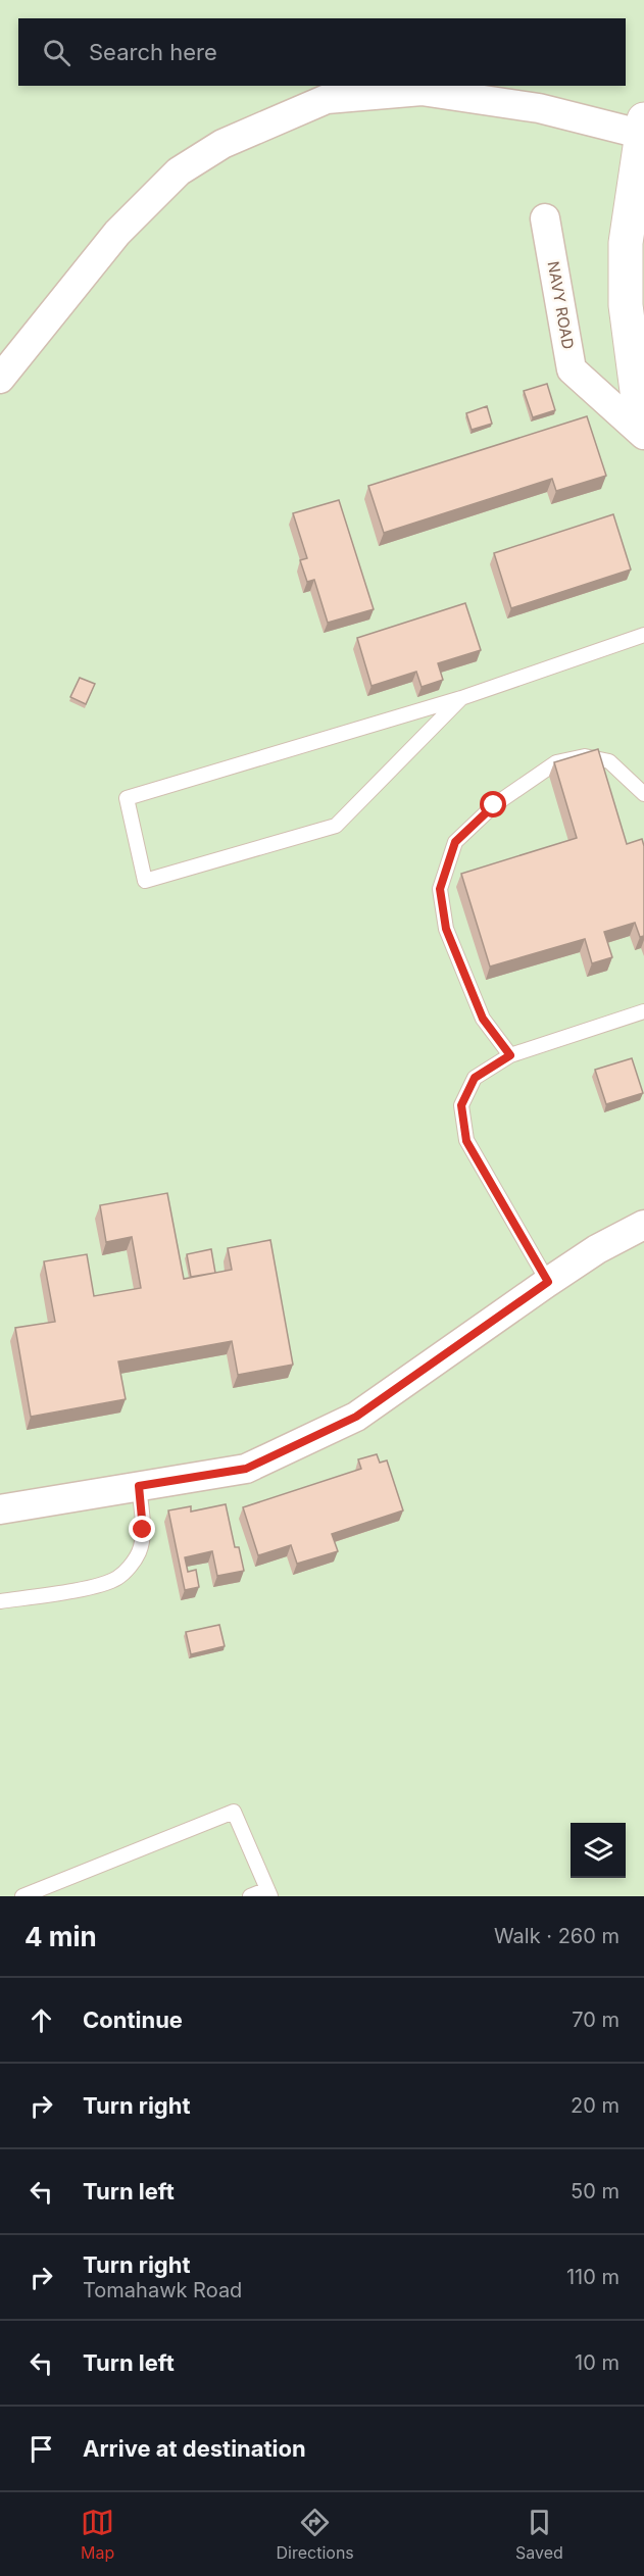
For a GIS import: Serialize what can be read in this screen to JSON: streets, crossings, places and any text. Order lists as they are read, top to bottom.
{
  "streets": {
    "street": ["NAVY ROAD"]
  },
  "page": {
    "search": "Search here",
    "heading": ["4 min", "Walk · 260 m"],
    "list": [
      ["Continue", "70 m"],
      ["Turn right", "20 m"],
      ["Turn left", "50 m"],
      ["Turn right", "Tomahawk Road", "110 m"],
      ["Turn left", "10 m"],
      "Arrive at destination"
    ],
    "nav": ["Map", "Directions", "Saved"]
  }
}
